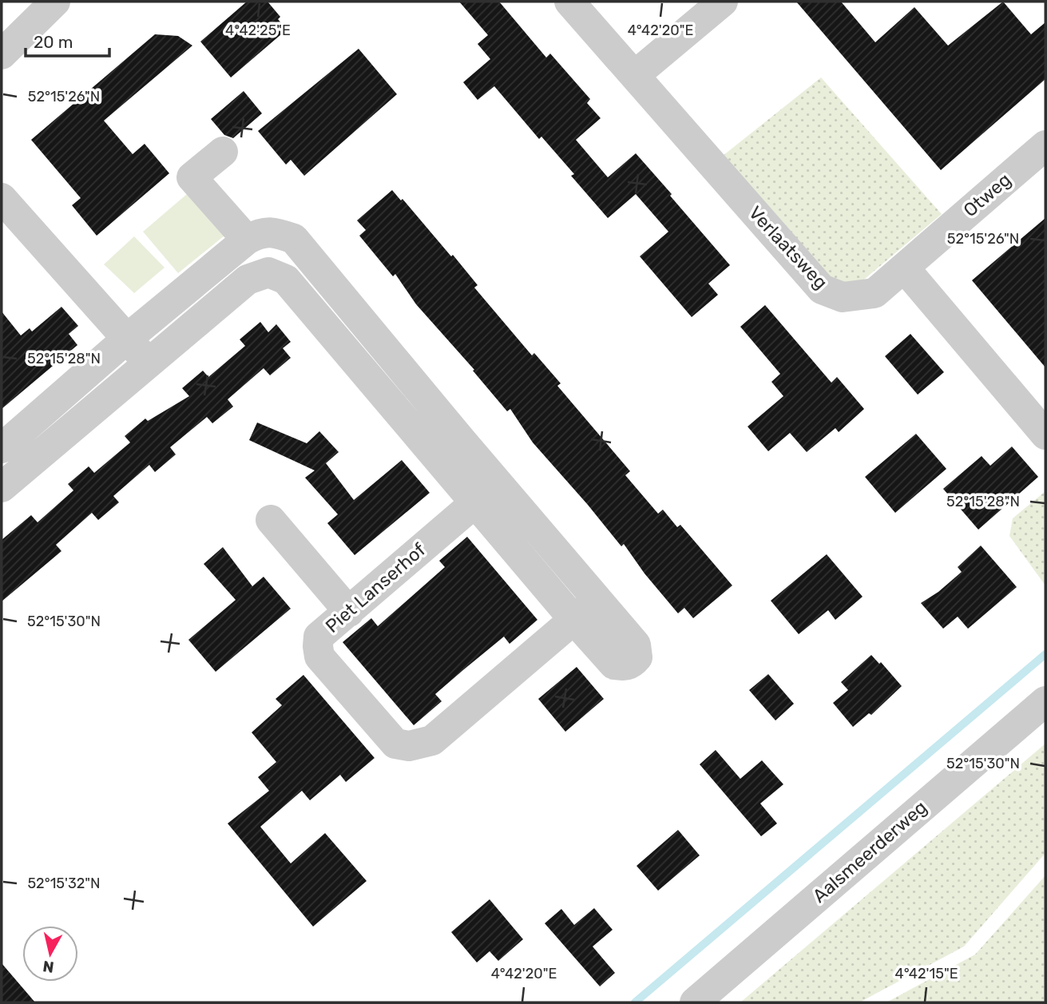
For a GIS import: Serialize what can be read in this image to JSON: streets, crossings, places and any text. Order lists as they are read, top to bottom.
{
  "streets": {
    "street": [
      "Otweg",
      "Verlaatsweg",
      "Piet Lanserhof",
      "Aalsmeerderweg"
    ]
  },
  "crossings": [
    ["Otweg", "Verlaatsweg"]
  ],
  "scale_bar": "20 m",
  "north": "bottom",
  "coordinates": [
    "4°42'25\"E",
    "4°42'20\"E",
    "52°15'26\"N",
    "52°15'28\"N",
    "52°15'30\"N",
    "52°15'32\"N",
    "4°42'15\"E"
  ]
}
